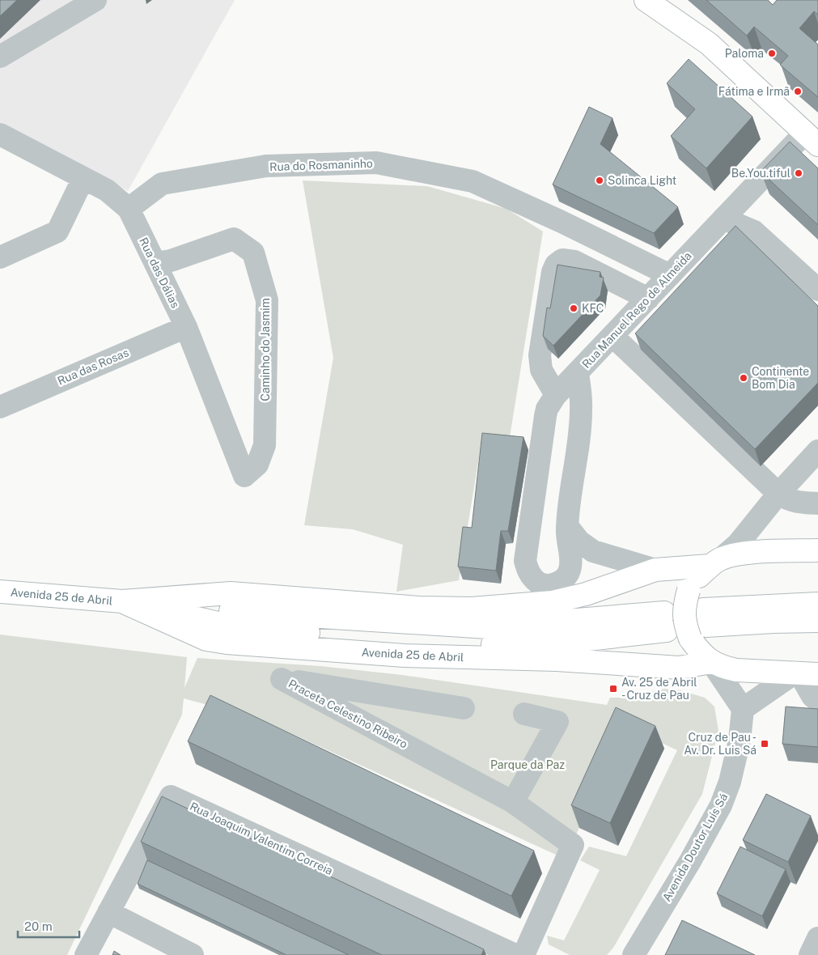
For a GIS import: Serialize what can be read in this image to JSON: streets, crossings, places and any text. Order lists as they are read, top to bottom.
{
  "streets": {
    "main road": ["Avenida 25 de Abril"],
    "street": [
      "Rua do Rosmaninho",
      "Rua das Dálias",
      "Rua Manuel Rego de Almeida",
      "Caminho do Jasmim",
      "Rua das Rosas",
      "Praceta Celestino Ribeiro",
      "Rua Joaquim Valentim Correia",
      "Avenida Doutor Luís Sá"
    ]
  },
  "crossings": [
    ["Rua do Rosmaninho", "Rua das Dálias"],
    ["Rua do Rosmaninho", "Rua Manuel Rego de Almeida"],
    ["Rua das Dálias", "Caminho do Jasmim"],
    ["Rua das Dálias", "Rua das Rosas"]
  ],
  "parks": ["Parque da Paz"],
  "places": {
    "other": [
      "Paloma",
      "Fátima e Irmã",
      "Be.You.tiful",
      "Solinca Light",
      "KFC",
      "Continente Bom Dia"
    ],
    "transit": ["Av. 25 de Abril - Cruz de Pau", "Cruz de Pau - Av. Dr. Luis Sá"]
  },
  "scale_bar": "20 m"
}
